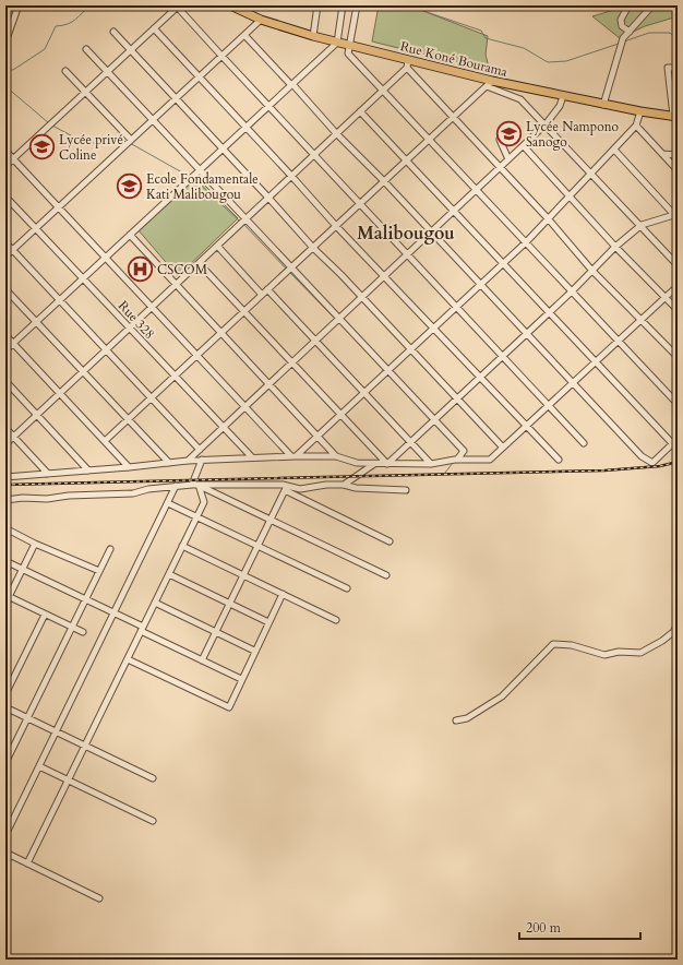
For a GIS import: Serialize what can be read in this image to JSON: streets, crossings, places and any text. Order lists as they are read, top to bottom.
{
  "streets": {
    "highway": ["Rue Koné Bourama"],
    "street": ["Rue 328"]
  },
  "districts": ["Malibougou"],
  "places": {
    "school or university": ["Lycée Nampono Sanogo", "Lycée privé Coline", "Ecole Fondamentale Kati Malibougou"],
    "hospital": ["CSCOM"]
  },
  "scale_bar": "200 m"
}
